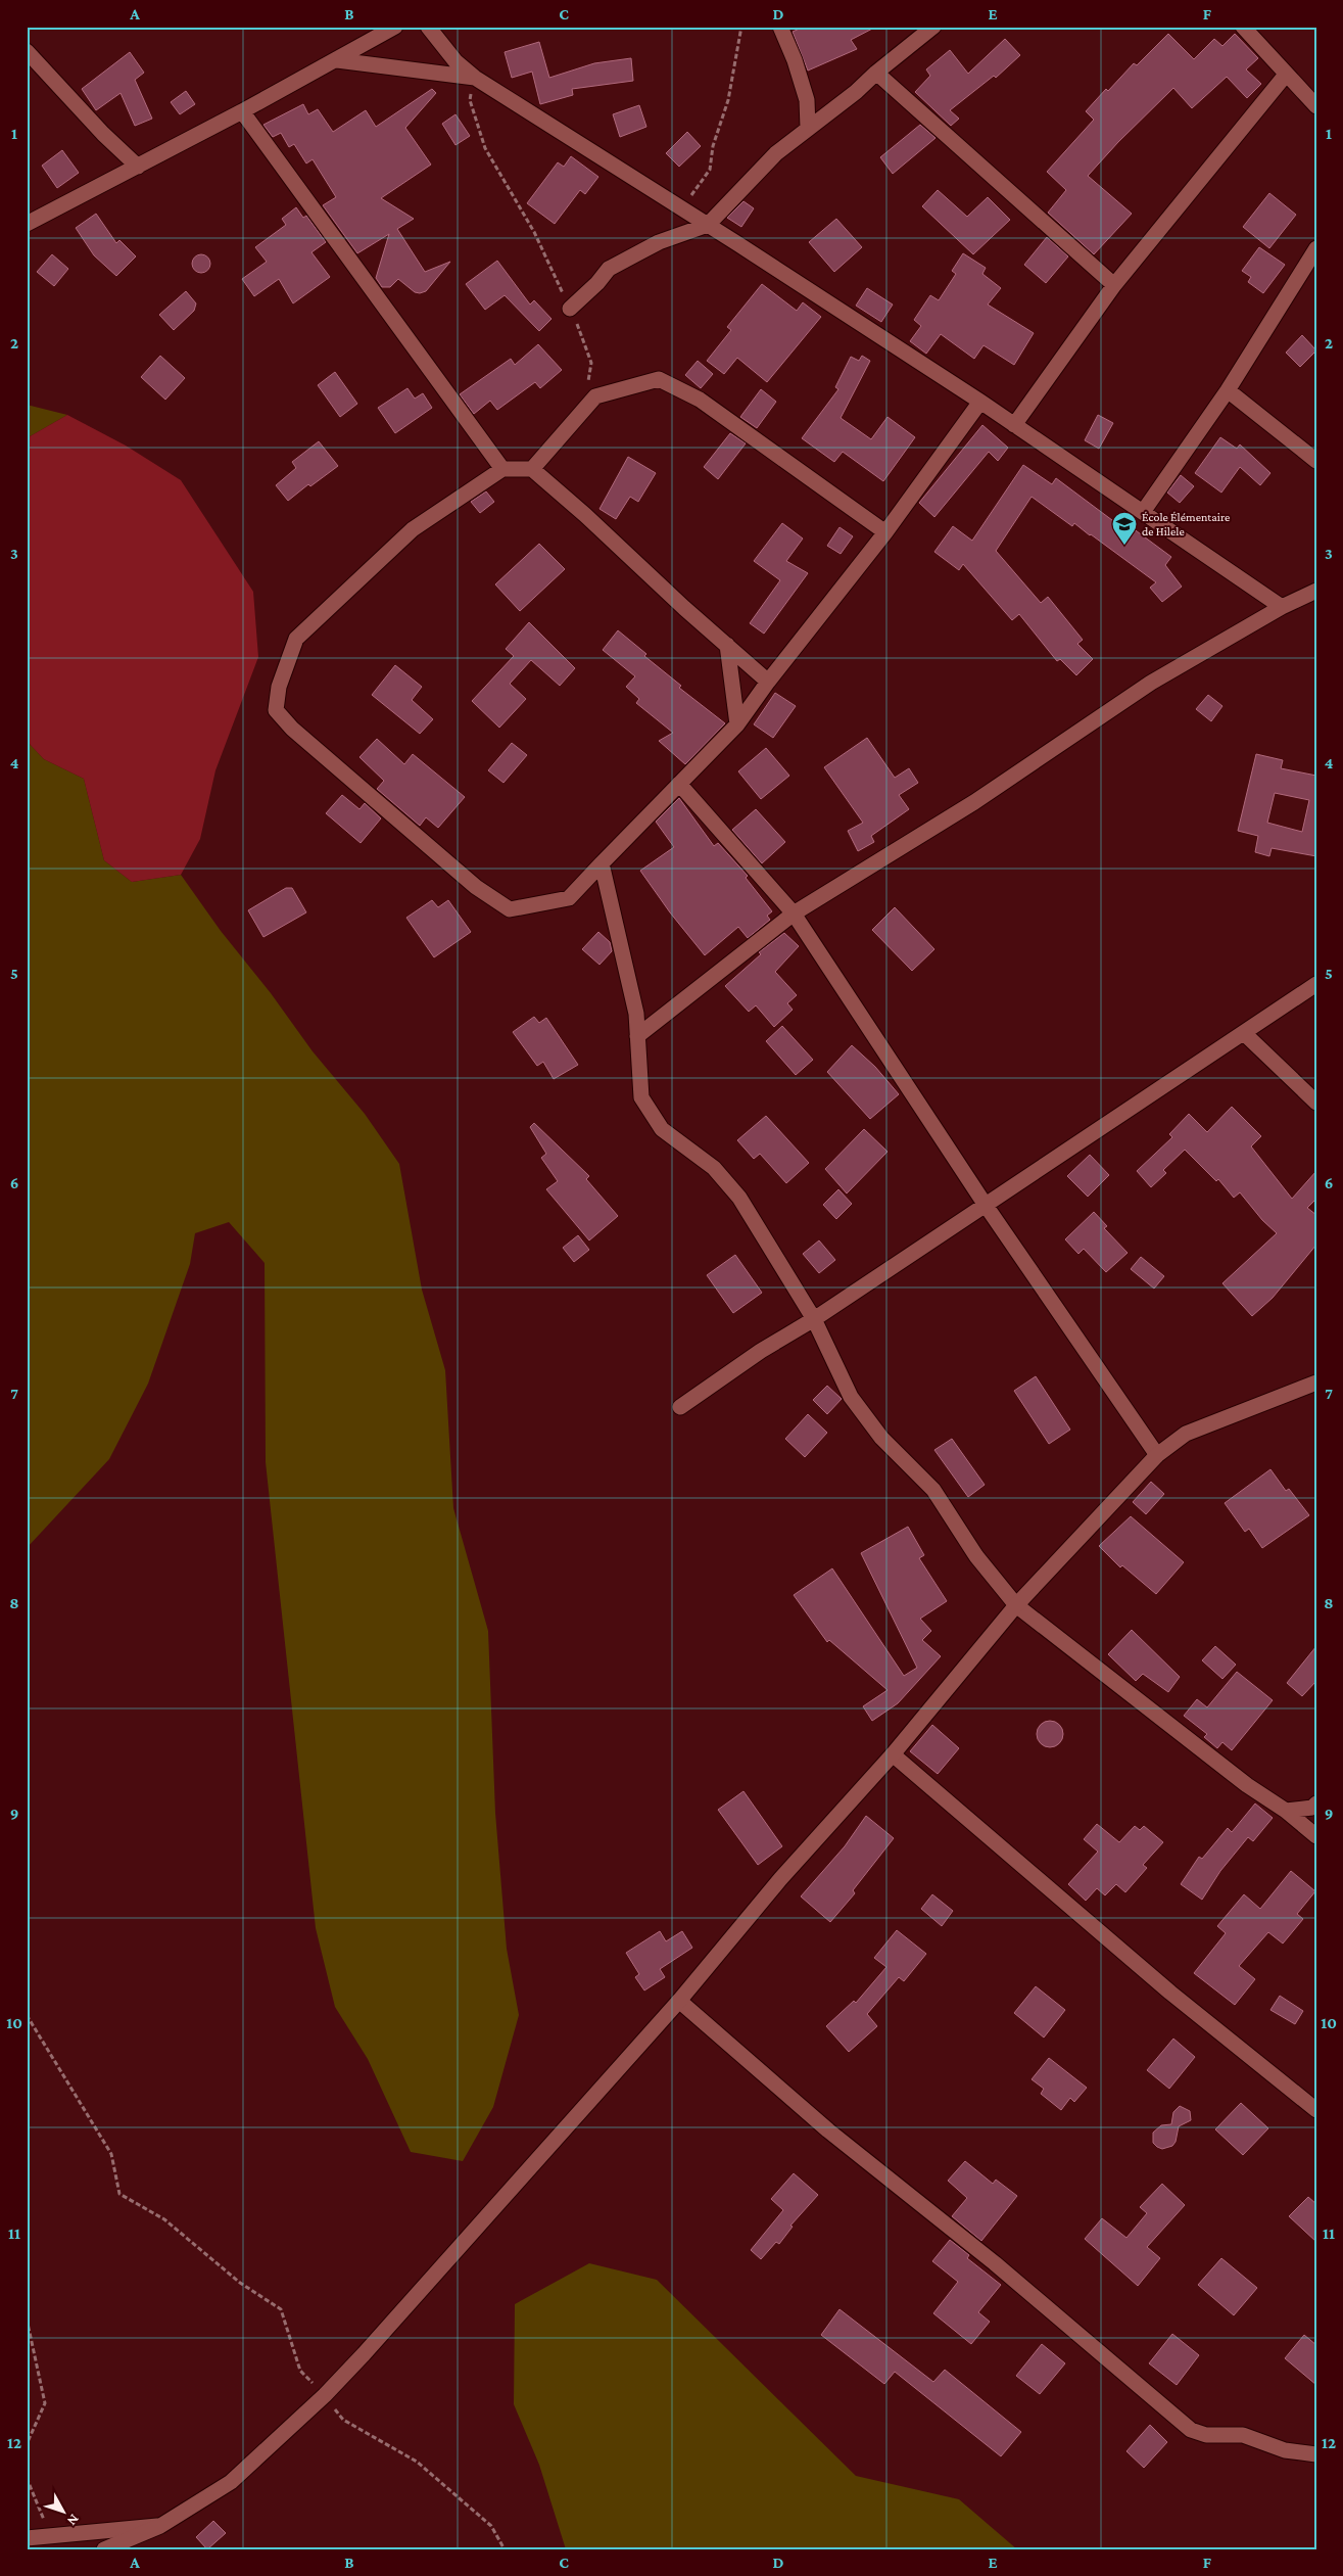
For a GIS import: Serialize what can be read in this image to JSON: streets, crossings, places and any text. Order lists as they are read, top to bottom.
{
  "places": {
    "school or university": ["École Élémentaire de Hilele"]
  },
  "north": "bottom right",
  "grid": {
    "columns": [
      "A",
      "B",
      "C",
      "D",
      "E",
      "F"
    ],
    "rows": [
      "1",
      "2",
      "3",
      "4",
      "5",
      "6",
      "7",
      "8",
      "9",
      "10",
      "11",
      "12"
    ]
  }
}
